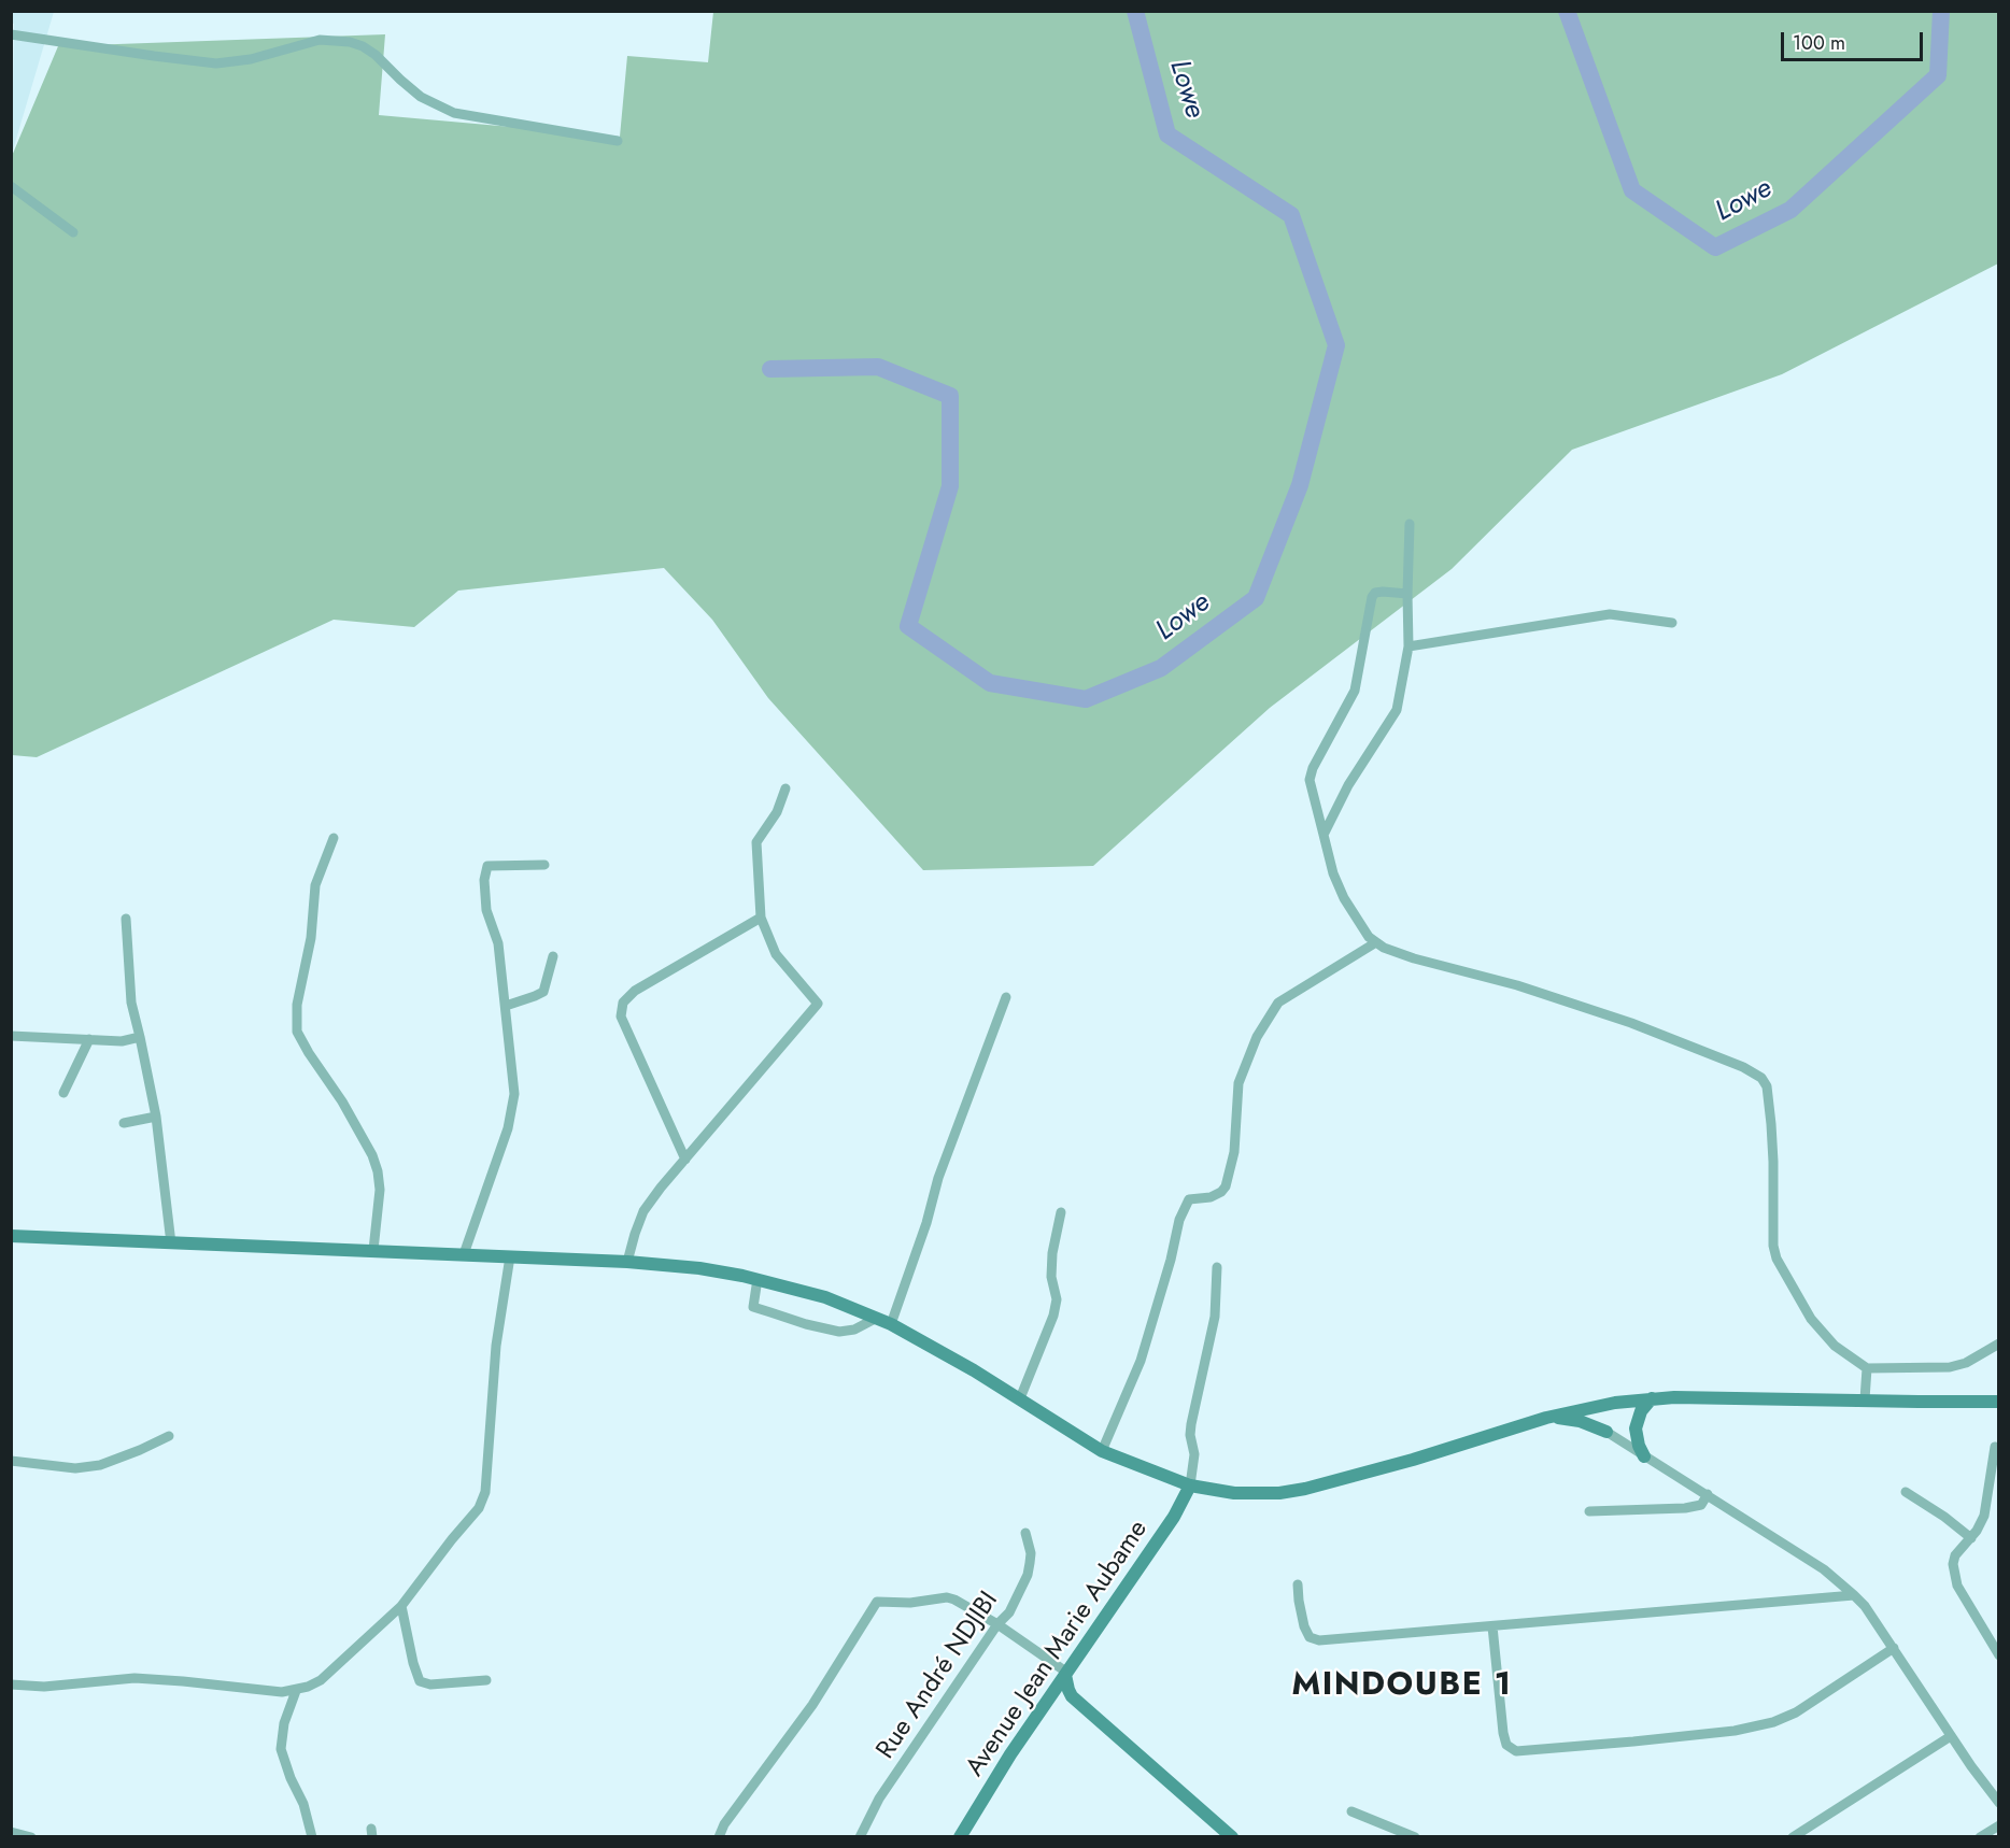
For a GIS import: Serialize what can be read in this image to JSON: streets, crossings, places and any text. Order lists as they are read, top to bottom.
{
  "streets": {
    "street": ["Avenue Jean Marie Aubame", "Rue André NDJIBI"]
  },
  "districts": ["MINDOUBE 1"],
  "water": ["Lowe"],
  "scale_bar": "100 m"
}
